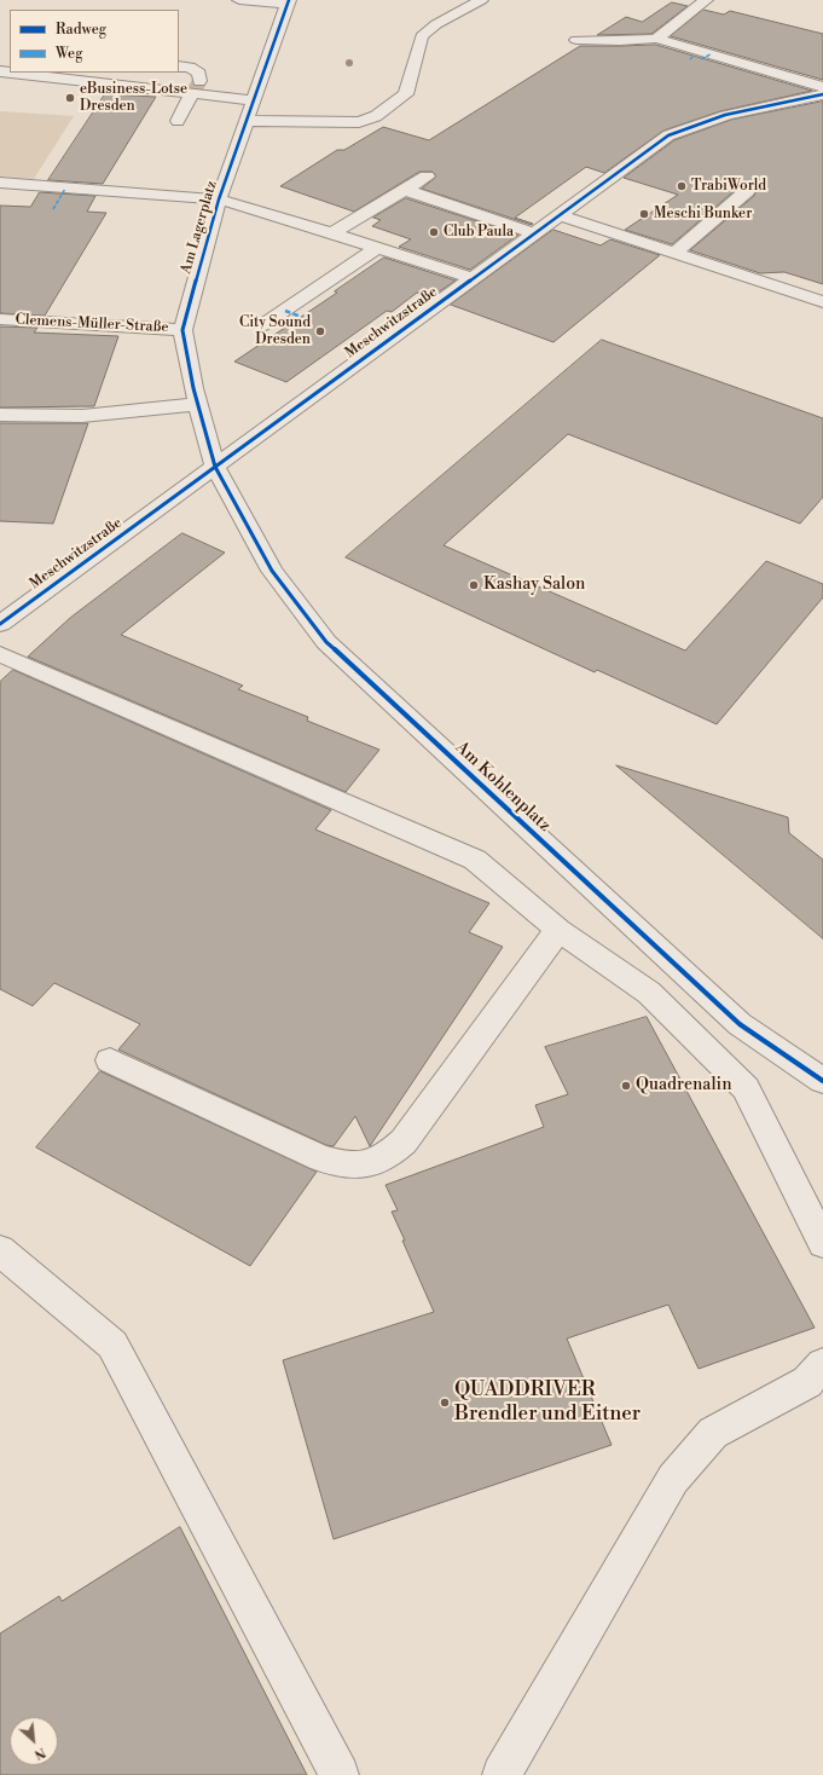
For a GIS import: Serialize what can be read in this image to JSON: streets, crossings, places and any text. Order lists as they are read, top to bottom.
{
  "streets": {
    "street": [
      "Am Lagerplatz",
      "Meschwitzstraße",
      "Clemens-Müller-Straße",
      "Am Kohlenplatz"
    ]
  },
  "crossings": [
    ["Am Lagerplatz", "Meschwitzstraße"],
    ["Am Lagerplatz", "Clemens-Müller-Straße"],
    ["Am Lagerplatz", "Am Kohlenplatz"],
    ["Meschwitzstraße", "Am Kohlenplatz"]
  ],
  "places": [
    "eBusiness-Lotse Dresden",
    "TrabiWorld",
    "Meschi Bunker",
    "Club Paula",
    "City Sound Dresden",
    "Kashay Salon",
    "Quadrenalin",
    "QUADDRIVER Brendler und Eitner"
  ],
  "legend": ["Radweg", "Weg"],
  "north": "bottom right"
}
